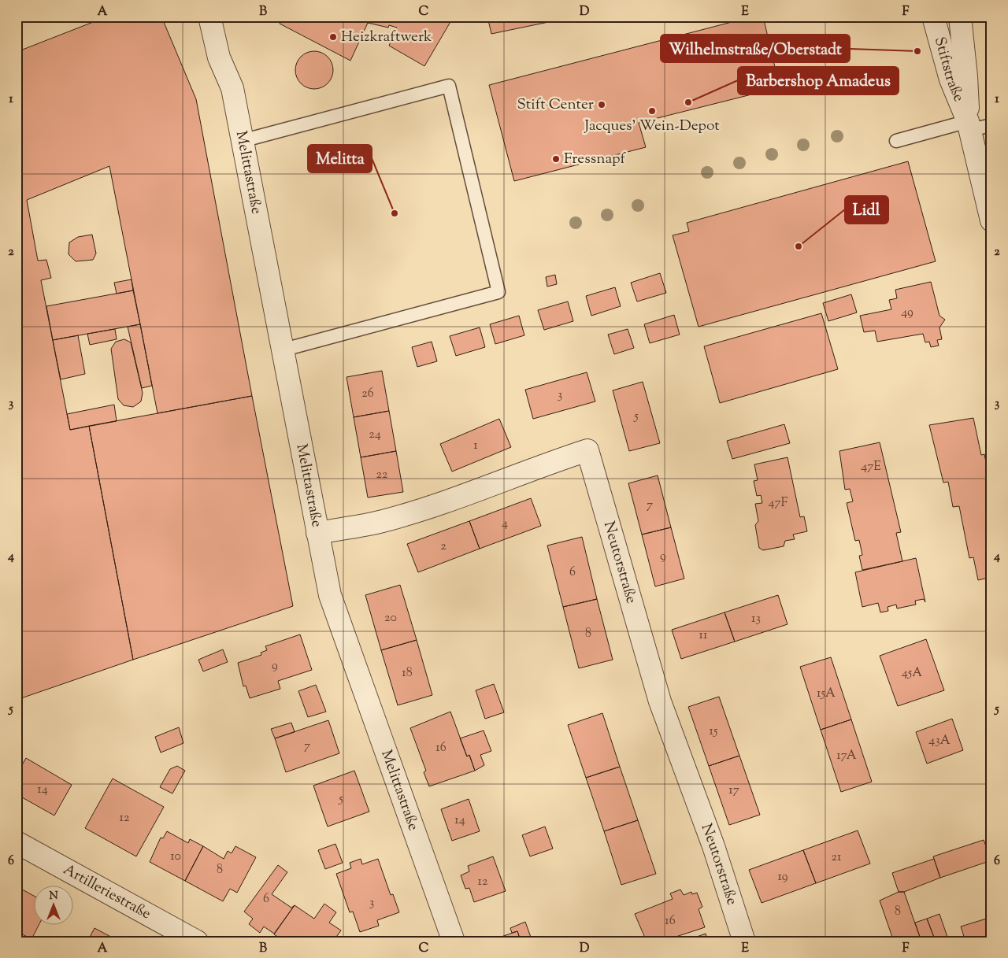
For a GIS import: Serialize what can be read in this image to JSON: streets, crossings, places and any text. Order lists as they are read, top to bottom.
{
  "streets": {
    "street": [
      "Stiftstraße",
      "Melittastraße",
      "Neutorstraße",
      "Artilleriestraße"
    ]
  },
  "crossings": [
    ["Melittastraße", "Neutorstraße"]
  ],
  "places": [
    "Heizkraftwerk",
    "Wilhelmstraße/Oberstadt",
    "Barbershop Amadeus",
    "Stift Center",
    "Jacques’ Wein-Depot",
    "Fressnapf",
    "Melitta",
    "Lidl"
  ],
  "house_numbers": [
    "49",
    "26",
    "3",
    "5",
    "24",
    "1",
    "47E",
    "22",
    "47F",
    "7",
    "4",
    "2",
    "9",
    "6",
    "20",
    "13",
    "8",
    "11",
    "9",
    "18",
    "45A",
    "15A",
    "15",
    "43A",
    "7",
    "16",
    "17A",
    "14",
    "17",
    "5",
    "12",
    "14",
    "10",
    "21",
    "8",
    "19",
    "12",
    "6",
    "3",
    "8",
    "16"
  ],
  "north": "top",
  "grid": {
    "columns": [
      "A",
      "B",
      "C",
      "D",
      "E",
      "F"
    ],
    "rows": [
      "1",
      "2",
      "3",
      "4",
      "5",
      "6"
    ]
  }
}
